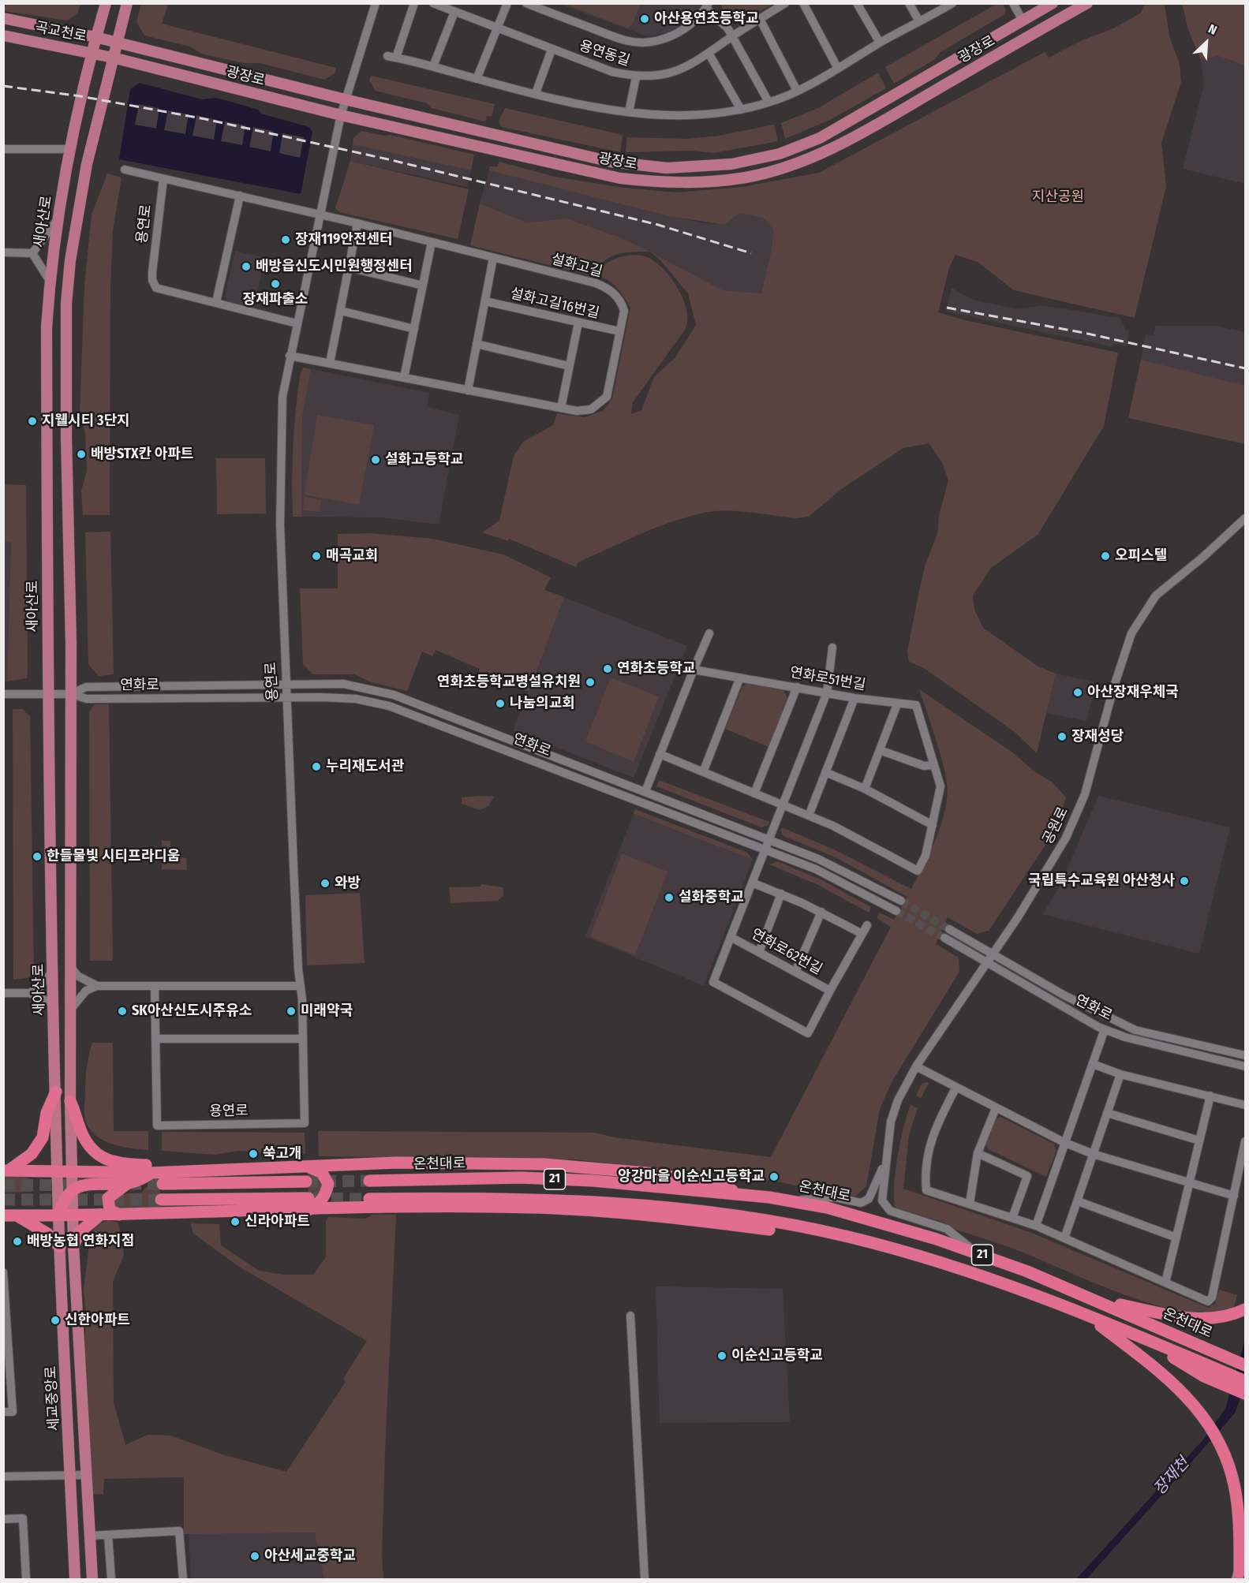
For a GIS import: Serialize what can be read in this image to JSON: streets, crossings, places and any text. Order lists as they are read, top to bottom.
{
  "streets": {
    "highway": ["온천대로", "21"],
    "main road": [
      "곡교천로",
      "광장로",
      "새아산로",
      "세교중앙로"
    ],
    "street": [
      "용연동길",
      "용연로",
      "설화고길",
      "설화고길16번길",
      "연화로51번길",
      "연화로",
      "공원로",
      "연화로62번길"
    ]
  },
  "crossings": [
    ["곡교천로", "광장로"],
    ["곡교천로", "새아산로"],
    ["광장로", "용연로"],
    ["새아산로", "세교중앙로"],
    ["용연로", "설화고길"],
    ["용연로", "연화로"],
    ["설화고길", "설화고길16번길"],
    ["연화로", "공원로"],
    ["연화로", "연화로62번길"]
  ],
  "water": ["장재천"],
  "parks": ["지산공원"],
  "places": [
    "아산용연초등학교",
    "장재119안전센터",
    "배방읍신도시민원행정센터",
    "장재파출소",
    "지웰시티 3단지",
    "배방STX칸 아파트",
    "설화고등학교",
    "매곡교회",
    "오피스텔",
    "연화초등학교",
    "연화초등학교병설유치원",
    "아산장재우체국",
    "나눔의교회",
    "장재성당",
    "누리재도서관",
    "한들물빛 시티프라디움",
    "국립특수교육원 아산청사",
    "와방",
    "설화중학교",
    "SK아산신도시주유소",
    "미래약국",
    "쑥고개",
    "앙강마을 이순신고등학교",
    "신라아파트",
    "배방농협 연화지점",
    "신한아파트",
    "이순신고등학교",
    "아산세교중학교"
  ],
  "north": "top right"
}
